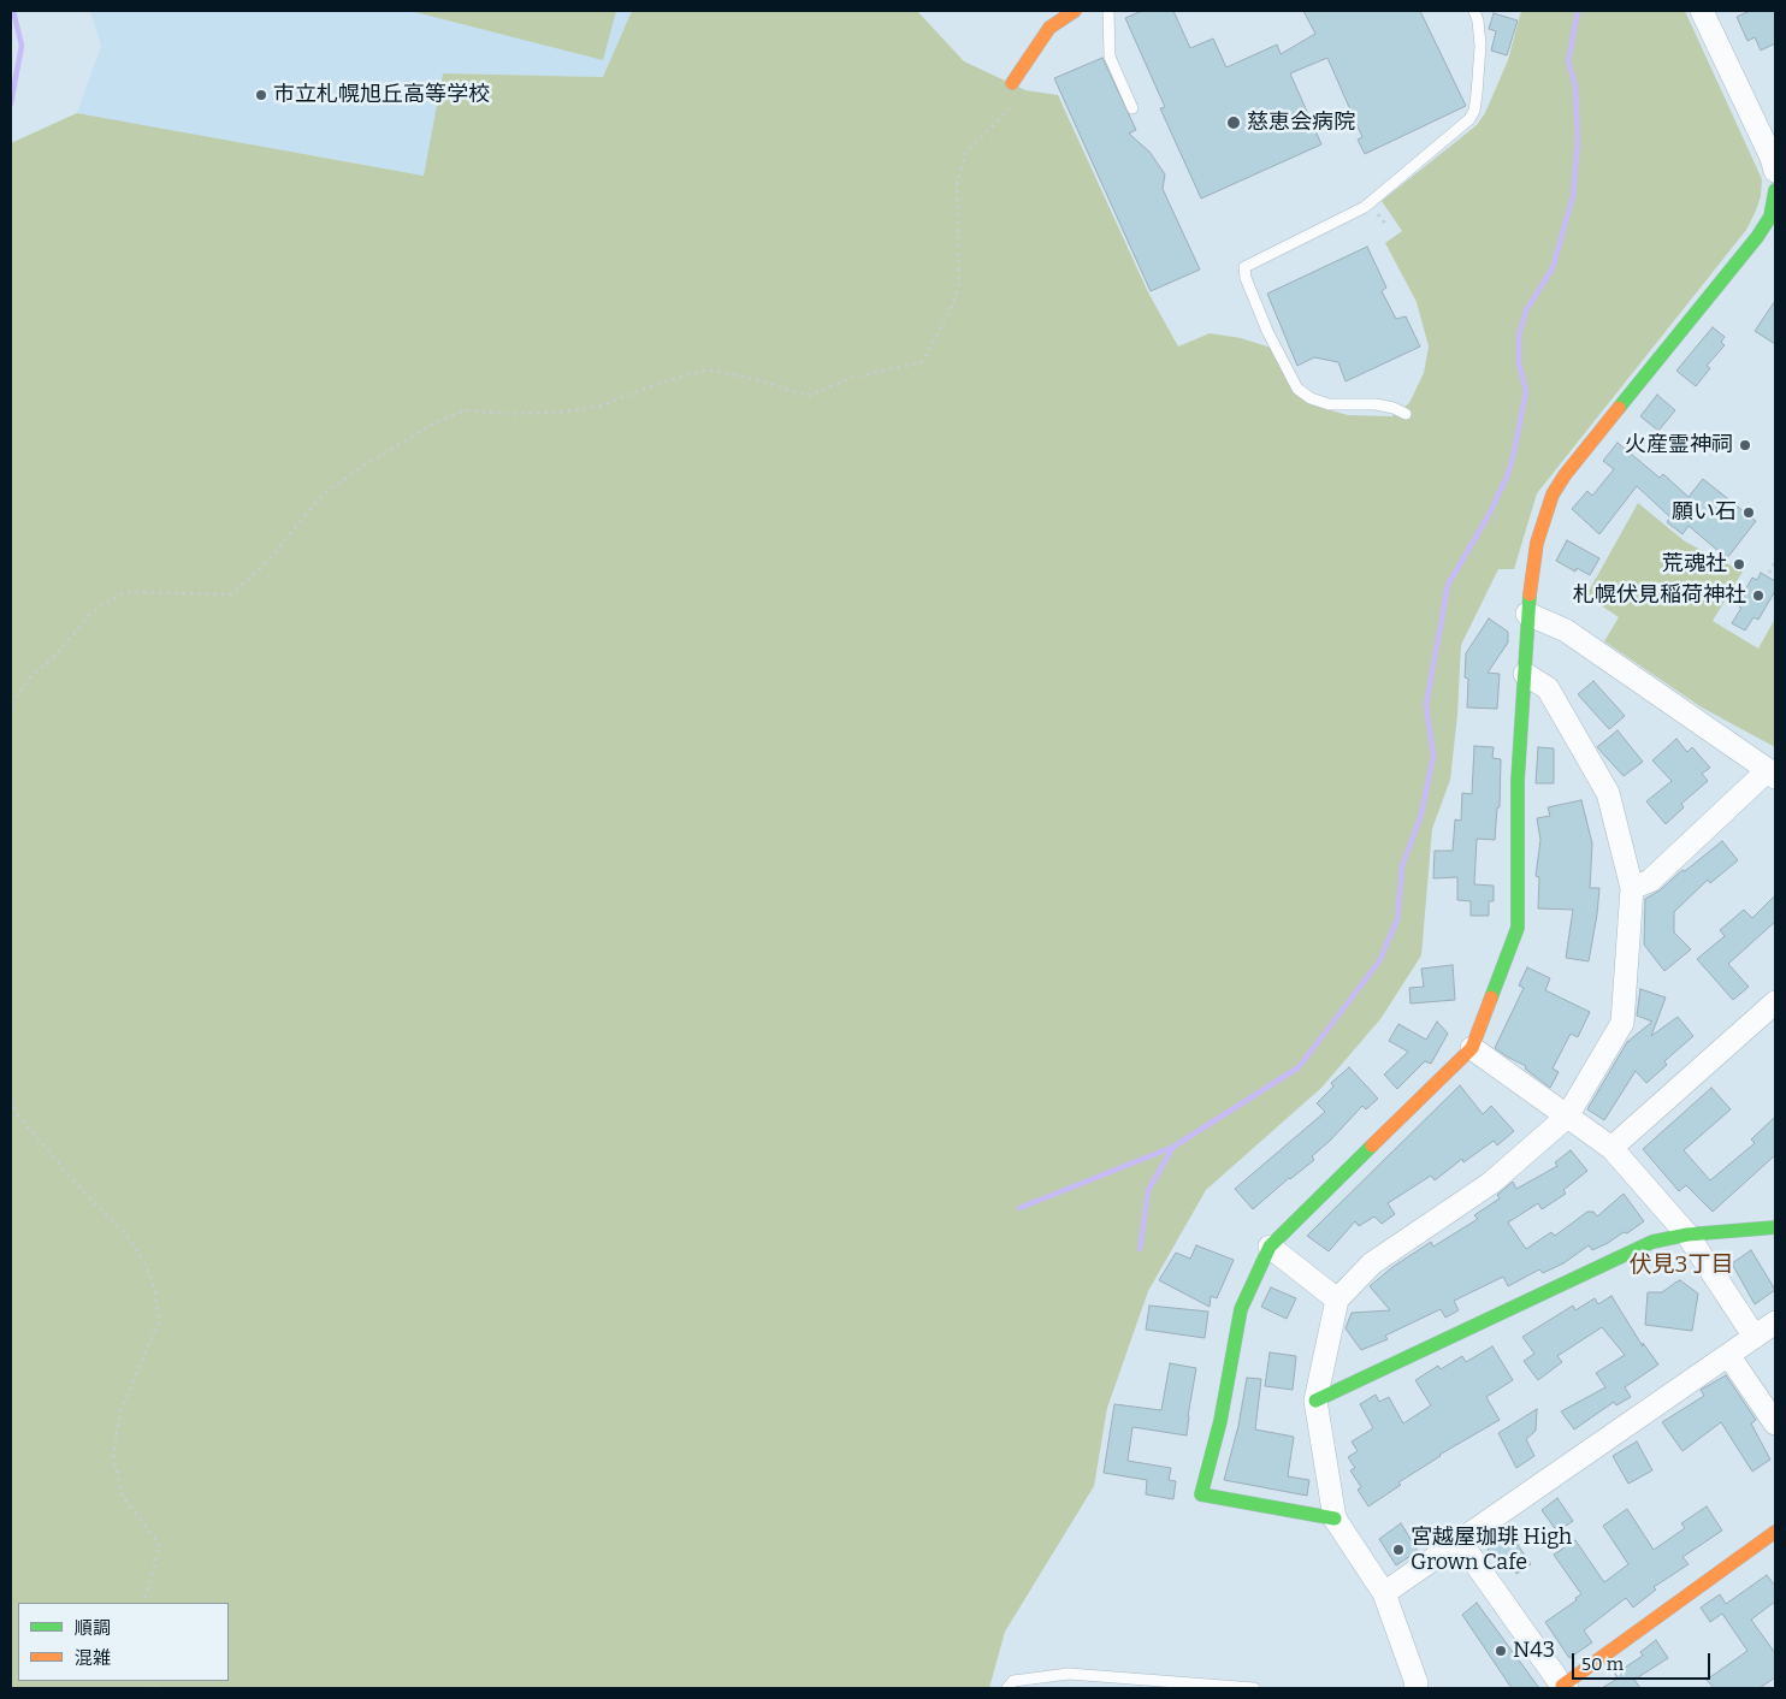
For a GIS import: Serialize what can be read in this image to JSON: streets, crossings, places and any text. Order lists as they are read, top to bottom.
{
  "districts": ["伏見3丁目"],
  "places": [
    "市立札幌旭丘高等学校",
    "慈恵会病院",
    "火産霊神祠",
    "願い石",
    "荒魂社",
    "札幌伏見稲荷神社",
    "宮越屋珈琲 High Grown Cafe",
    "N43"
  ],
  "legend": ["順調", "混雑"],
  "scale_bar": "50 m"
}
